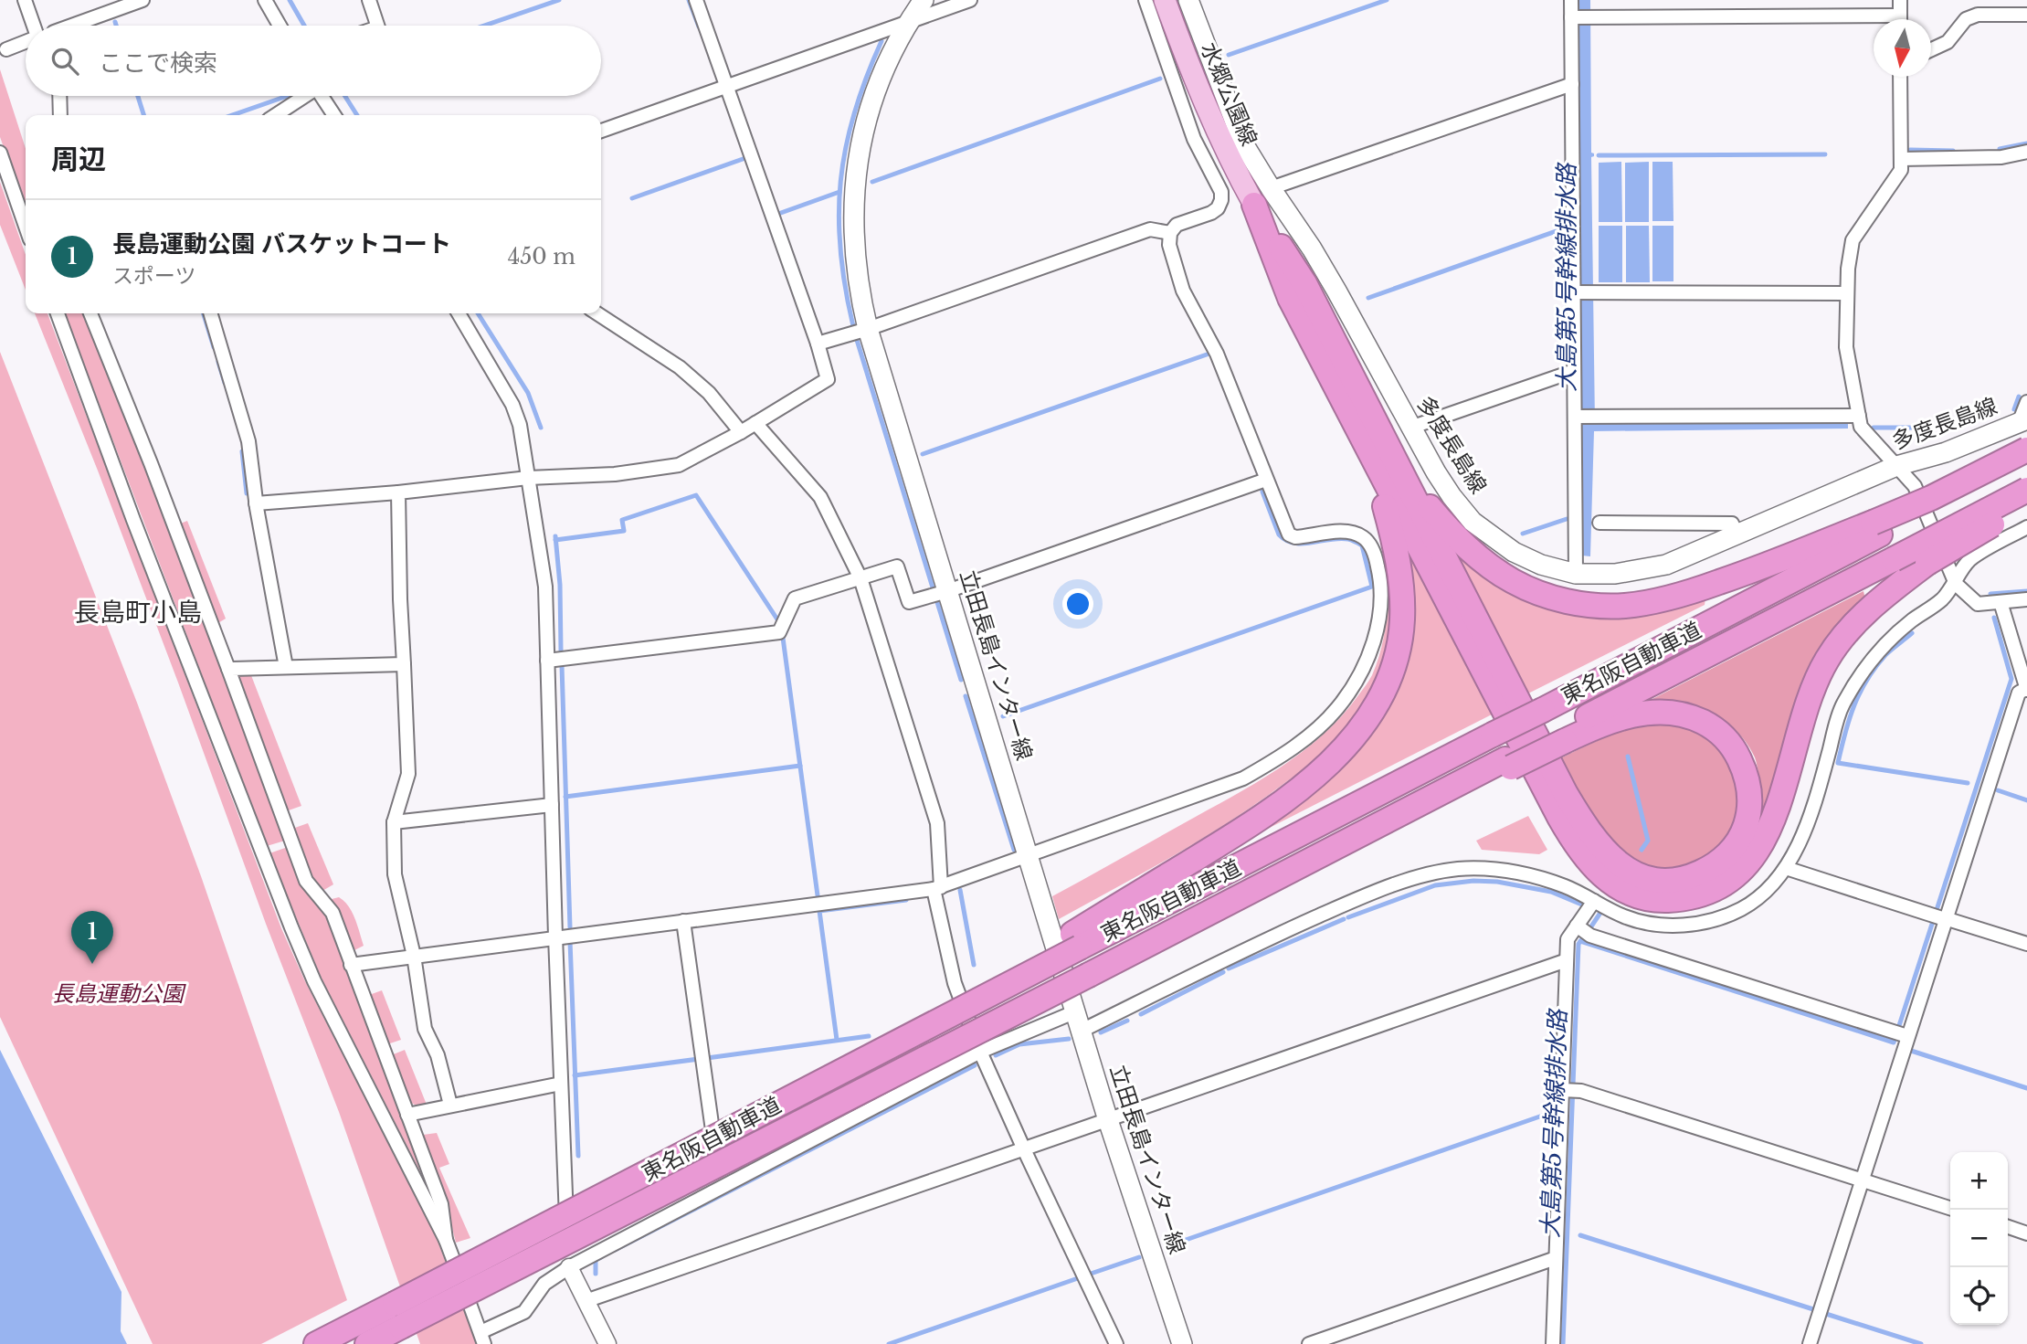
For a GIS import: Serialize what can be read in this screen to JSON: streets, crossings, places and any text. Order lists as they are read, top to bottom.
{
  "streets": {
    "highway": ["東名阪自動車道"],
    "main road": ["水郷公園線", "多度長島線", "立田長島インター線"]
  },
  "crossings": [
    ["水郷公園線", "多度長島線"]
  ],
  "districts": ["長島町小島"],
  "water": ["大島第5号幹線排水路"],
  "parks": ["長島運動公園"],
  "north": "bottom",
  "page": {
    "search": "ここで検索",
    "heading": "周辺",
    "list": [
      {
        "mark": "1",
        "name": "長島運動公園 バスケットコート",
        "note": "スポーツ",
        "value": "450 m"
      }
    ],
    "pins": "1",
    "map_buttons": ["+", "−"]
  }
}
